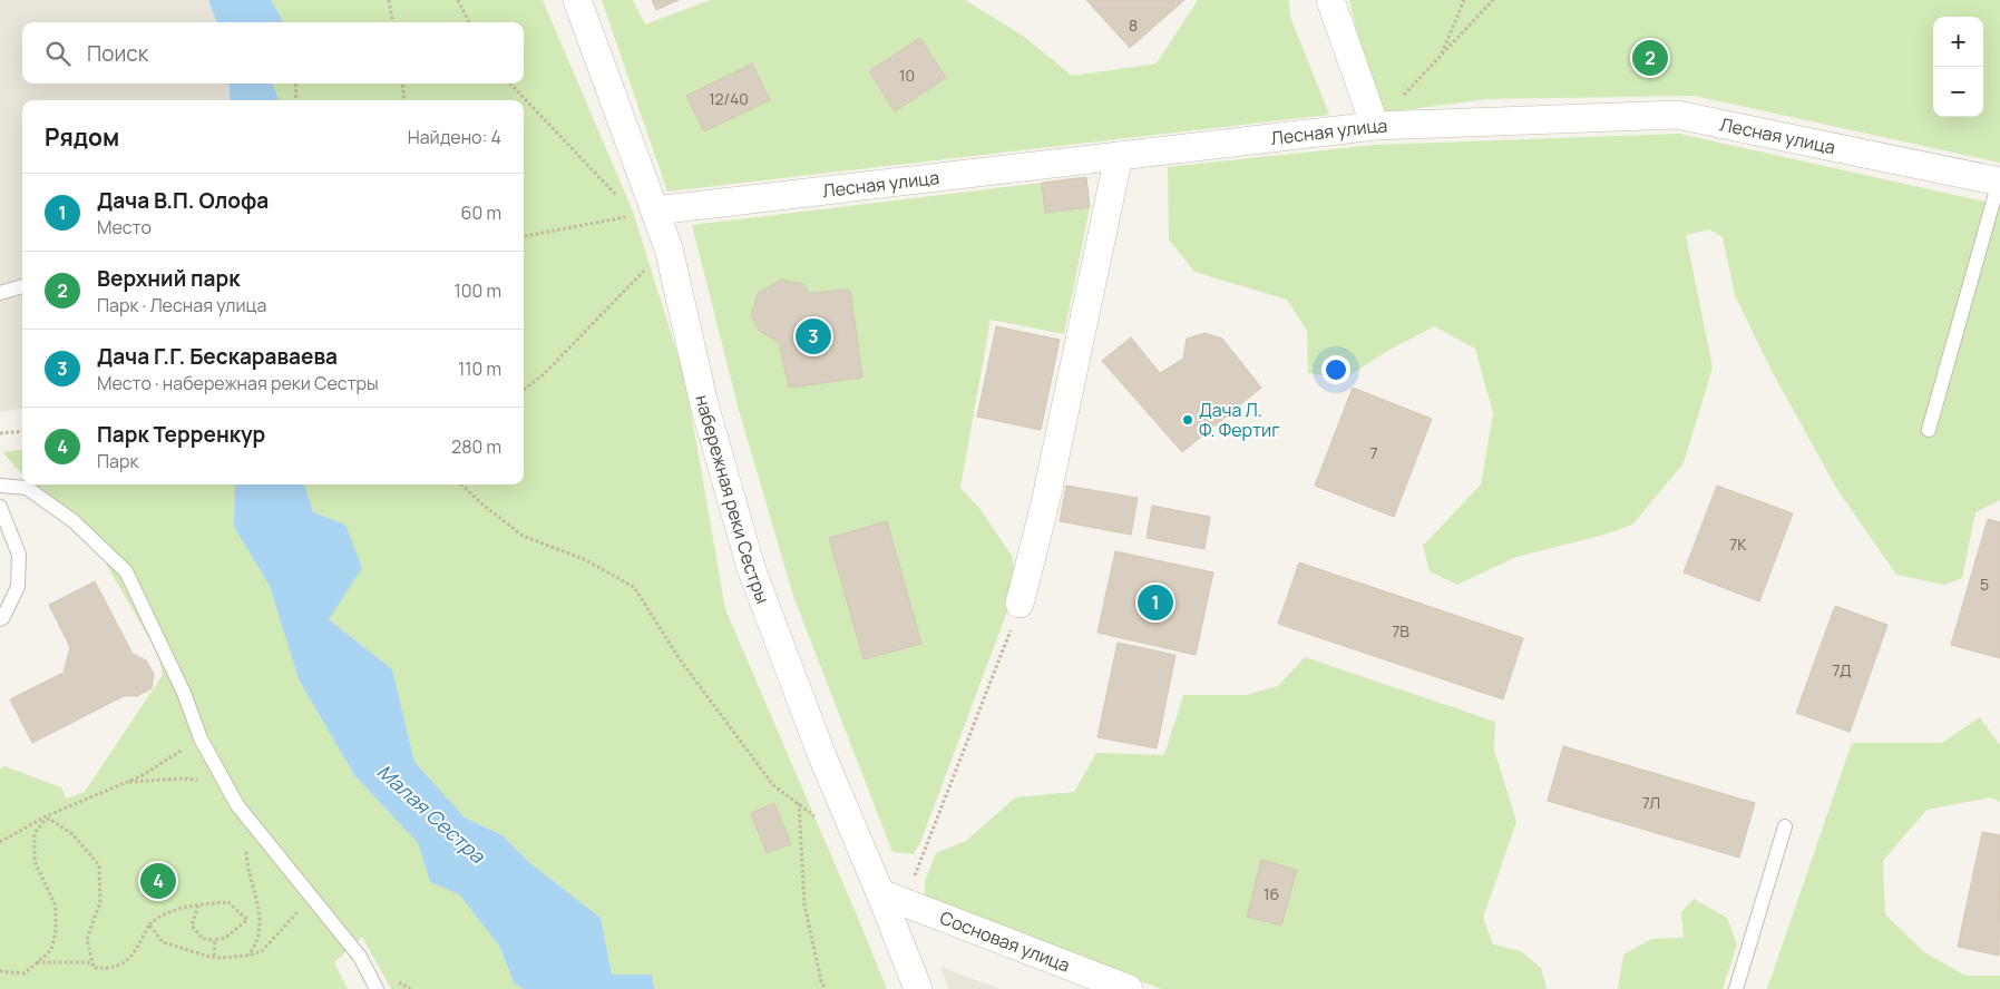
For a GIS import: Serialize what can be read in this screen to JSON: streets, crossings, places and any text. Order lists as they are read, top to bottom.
{
  "streets": {
    "street": ["Лесная улица", "набережная реки Сестры", "Сосновая улица"]
  },
  "crossings": [
    ["Лесная улица", "набережная реки Сестры"],
    ["набережная реки Сестры", "Сосновая улица"]
  ],
  "water": ["Малая Сестра"],
  "places": ["Дача Л. Ф. Фертиг"],
  "house_numbers": [
    "8",
    "10",
    "12/40",
    "7",
    "7К",
    "5",
    "7В",
    "7Д",
    "7Л",
    "16"
  ],
  "page": {
    "map_buttons": ["+", "−"],
    "search": "Поиск",
    "pins": [
      "2",
      "3",
      "1",
      "4"
    ],
    "heading": ["Рядом", "Найдено: 4"],
    "list": [
      {
        "mark": "1",
        "name": "Дача В.П. Олофа",
        "note": "Место",
        "value": "60 m"
      },
      {
        "mark": "2",
        "name": "Верхний парк",
        "note": "Парк · Лесная улица",
        "value": "100 m"
      },
      {
        "mark": "3",
        "name": "Дача Г.Г. Бескараваева",
        "note": "Место · набережная реки Сестры",
        "value": "110 m"
      },
      {
        "mark": "4",
        "name": "Парк Терренкур",
        "note": "Парк",
        "value": "280 m"
      }
    ]
  }
}
